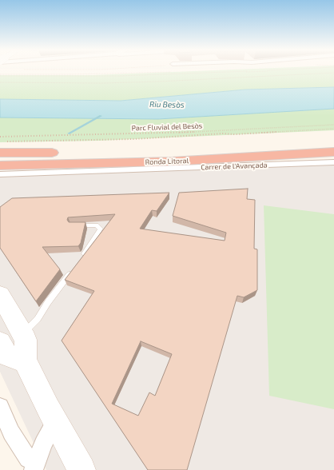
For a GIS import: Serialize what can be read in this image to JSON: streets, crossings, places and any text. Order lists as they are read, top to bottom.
{
  "streets": {
    "highway": ["Ronda Litoral"],
    "street": ["Carrer de l'Avançada"],
    "path": ["Parc Fluvial del Besòs"]
  },
  "water": ["Riu Besòs"]
}
